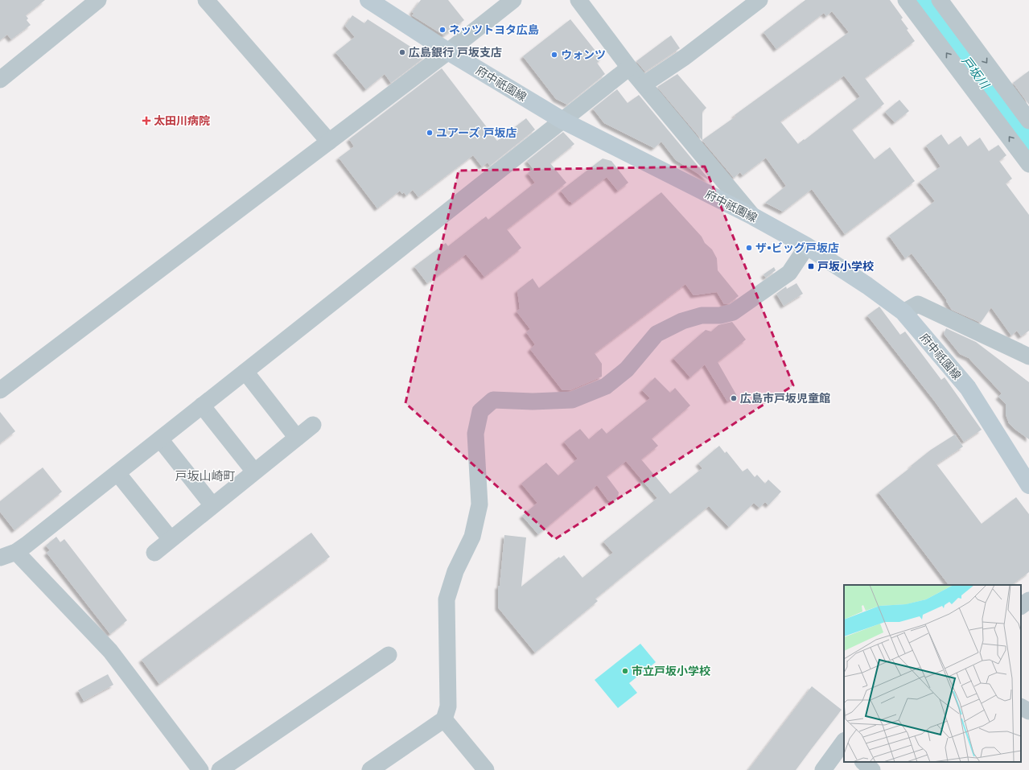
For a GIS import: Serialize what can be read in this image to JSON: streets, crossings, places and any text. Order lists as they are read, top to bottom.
{
  "streets": {
    "main road": ["府中祇園線"]
  },
  "districts": ["戸坂山崎町"],
  "water": ["戸坂川"],
  "places": {
    "other": [
      "ネッツトヨタ広島",
      "広島銀行 戸坂支店",
      "ウォンツ",
      "ユアーズ 戸坂店",
      "ザ•ビッグ戸坂店",
      "広島市戸坂児童館",
      "市立戸坂小学校"
    ],
    "health": ["太田川病院"],
    "transit": ["戸坂小学校"]
  }
}
